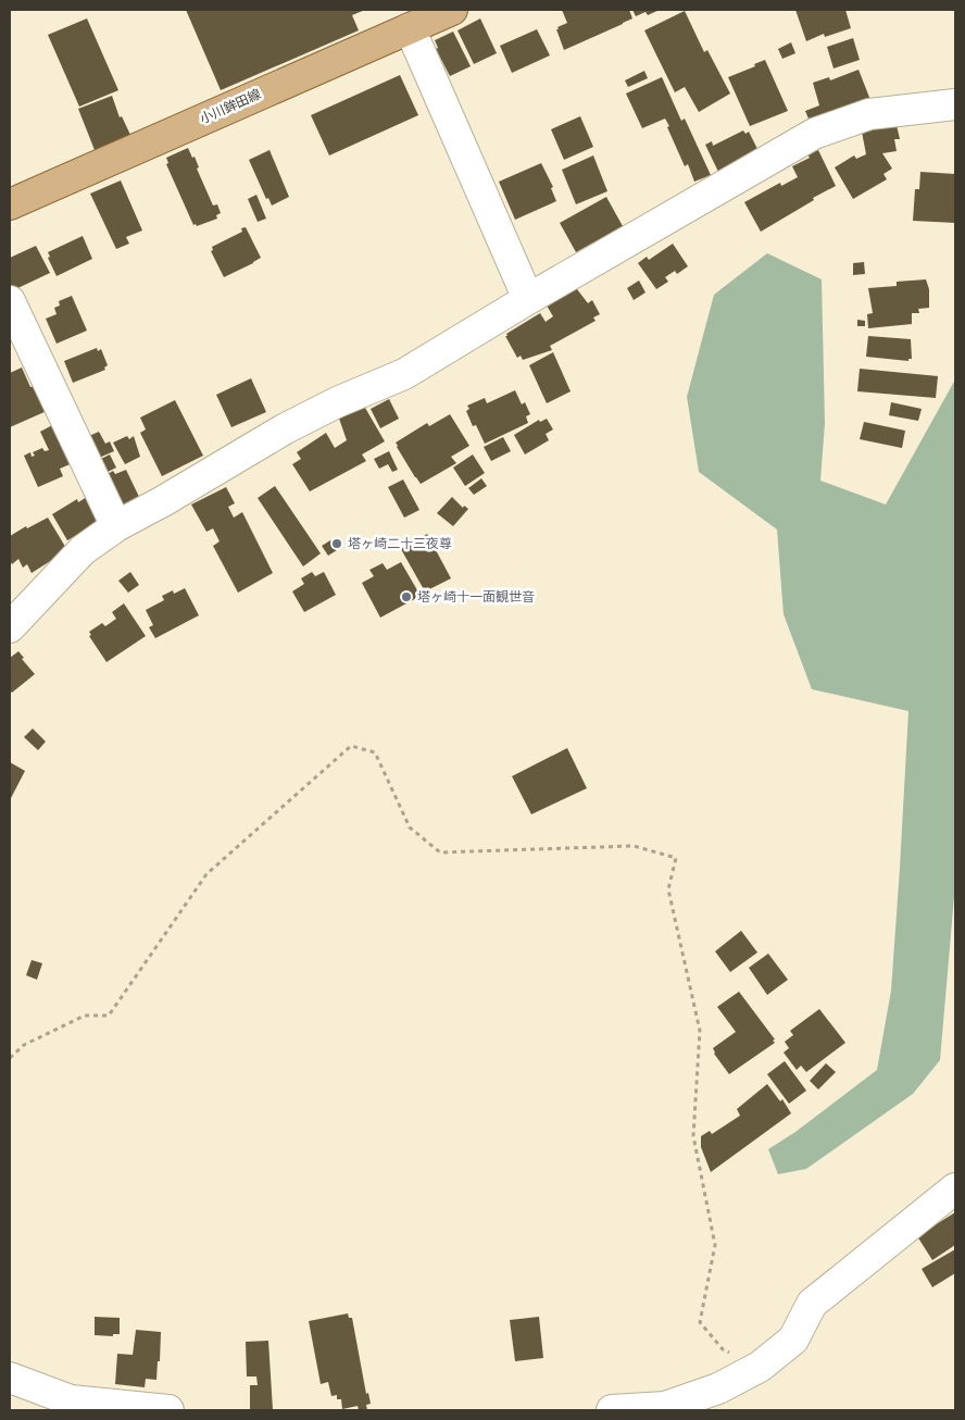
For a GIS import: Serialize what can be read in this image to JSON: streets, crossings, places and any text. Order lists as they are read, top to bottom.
{
  "streets": {
    "main road": ["小川鉾田線"]
  },
  "places": ["塔ヶ崎二十三夜尊", "塔ヶ崎十一面観世音"]
}
